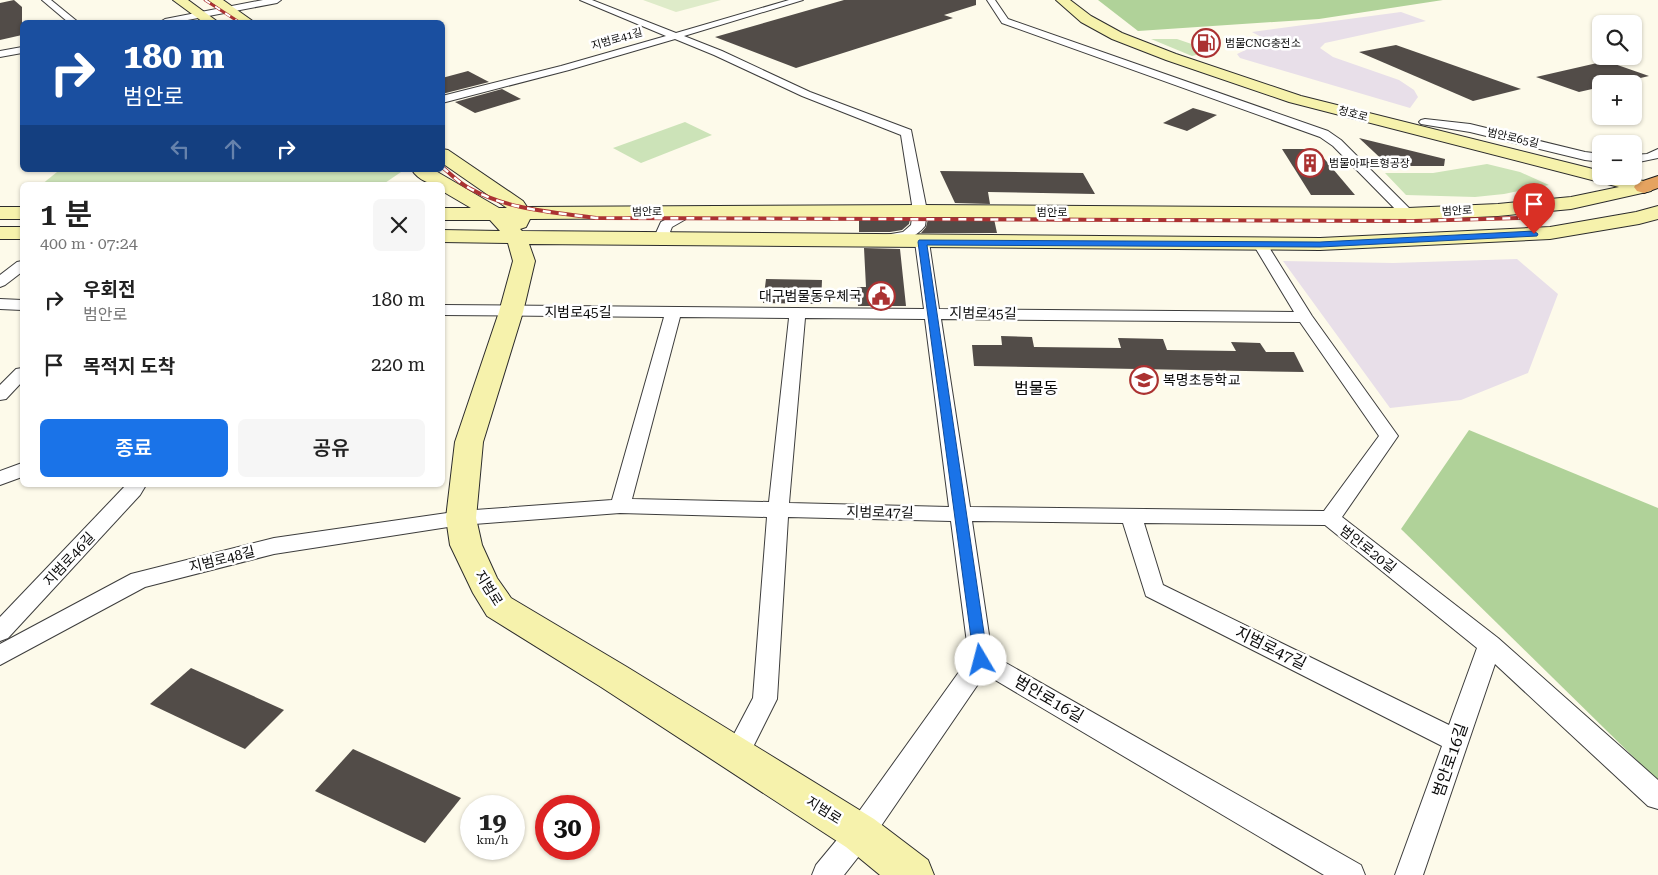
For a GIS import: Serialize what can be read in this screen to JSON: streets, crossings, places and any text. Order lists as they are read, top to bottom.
{
  "streets": {
    "main road": ["청호로", "범안로", "지범로"],
    "street": [
      "지범로41길",
      "범안로65길",
      "지범로45길",
      "지범로47길",
      "범안로20길",
      "지범로46길",
      "지범로48길",
      "범안로16길"
    ]
  },
  "crossings": [
    ["청호로", "범안로"],
    ["범안로", "지범로"],
    ["지범로45길", "범안로20길"],
    ["지범로45길", "지범로"],
    ["지범로47길", "범안로20길"],
    ["지범로47길", "지범로48길"],
    ["지범로47길", "지범로"],
    ["지범로47길", "범안로16길"],
    ["범안로20길", "범안로16길"],
    ["지범로48길", "지범로"]
  ],
  "districts": ["범물동"],
  "places": {
    "fuel station": ["범물CNG충전소"],
    "building": ["범물아파트형공장"],
    "public building": ["대구범물동우체국"],
    "school or university": ["복명초등학교"]
  },
  "page": {
    "map_buttons": ["+", "−"],
    "turn": ["180 m", "범안로"],
    "heading": ["1 분", "400 m · 07:24"],
    "list": [
      {
        "name": "우회전",
        "note": "범안로",
        "value": "180 m"
      },
      {
        "name": "목적지 도착",
        "value": "220 m"
      }
    ],
    "buttons": ["종료", "공유"],
    "speed": "19 km/h",
    "limit": "30"
  }
}
